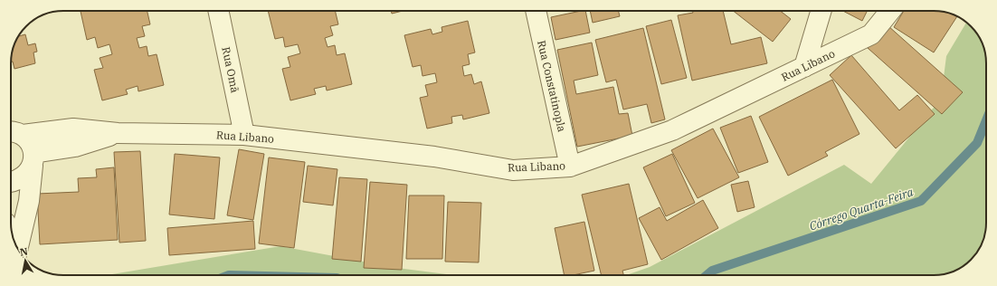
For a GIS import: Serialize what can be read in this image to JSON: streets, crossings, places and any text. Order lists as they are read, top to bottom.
{
  "streets": {
    "street": ["Rua Libano", "Rua Omã", "Rua Constatinopla"]
  },
  "crossings": [
    ["Rua Libano", "Rua Omã"],
    ["Rua Libano", "Rua Constatinopla"]
  ],
  "water": ["Córrego Quarta-Feira"],
  "north": "top"
}
